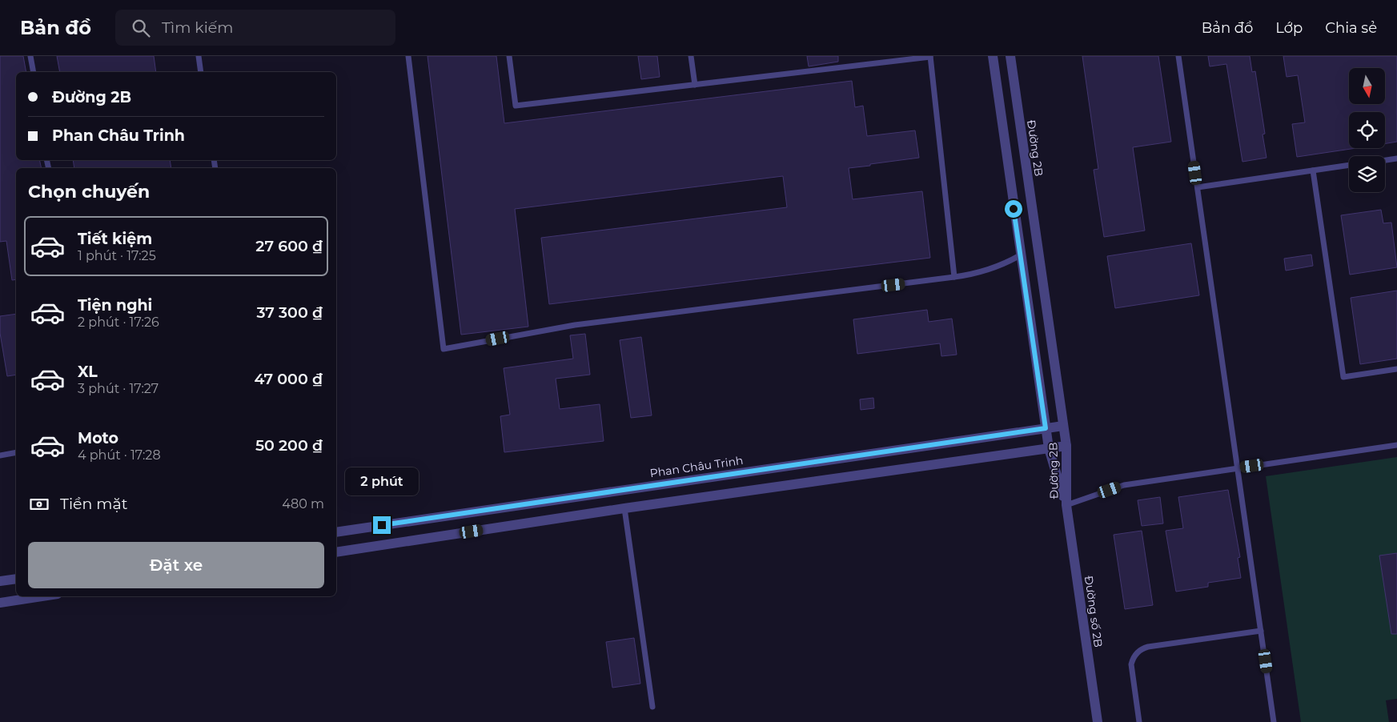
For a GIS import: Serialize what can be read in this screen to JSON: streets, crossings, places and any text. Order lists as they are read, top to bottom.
{
  "streets": {
    "street": ["Đường 2B", "Phan Châu Trinh", "Đường số 2B"]
  },
  "crossings": [
    ["Đường 2B", "Phan Châu Trinh"],
    ["Đường 2B", "Đường số 2B"]
  ],
  "north": "bottom",
  "page": {
    "header": "Bản đồ",
    "search": "Tìm kiếm",
    "nav": ["Bản đồ", "Lớp", "Chia sẻ"],
    "banner": ["Đường 2B", "Phan Châu Trinh"],
    "heading": "Chọn chuyến",
    "list": [
      {
        "name": "Tiết kiệm",
        "note": "1 phút · 17:25",
        "value": "27 600 ₫"
      },
      {
        "name": "Tiện nghi",
        "note": "2 phút · 17:26",
        "value": "37 300 ₫"
      },
      {
        "name": "XL",
        "note": "3 phút · 17:27",
        "value": "47 000 ₫"
      },
      {
        "name": "Moto",
        "note": "4 phút · 17:28",
        "value": "50 200 ₫"
      }
    ],
    "bubble": "2 phút",
    "pay": ["Tiền mặt", "480 m"],
    "buttons": "Đặt xe"
  }
}
